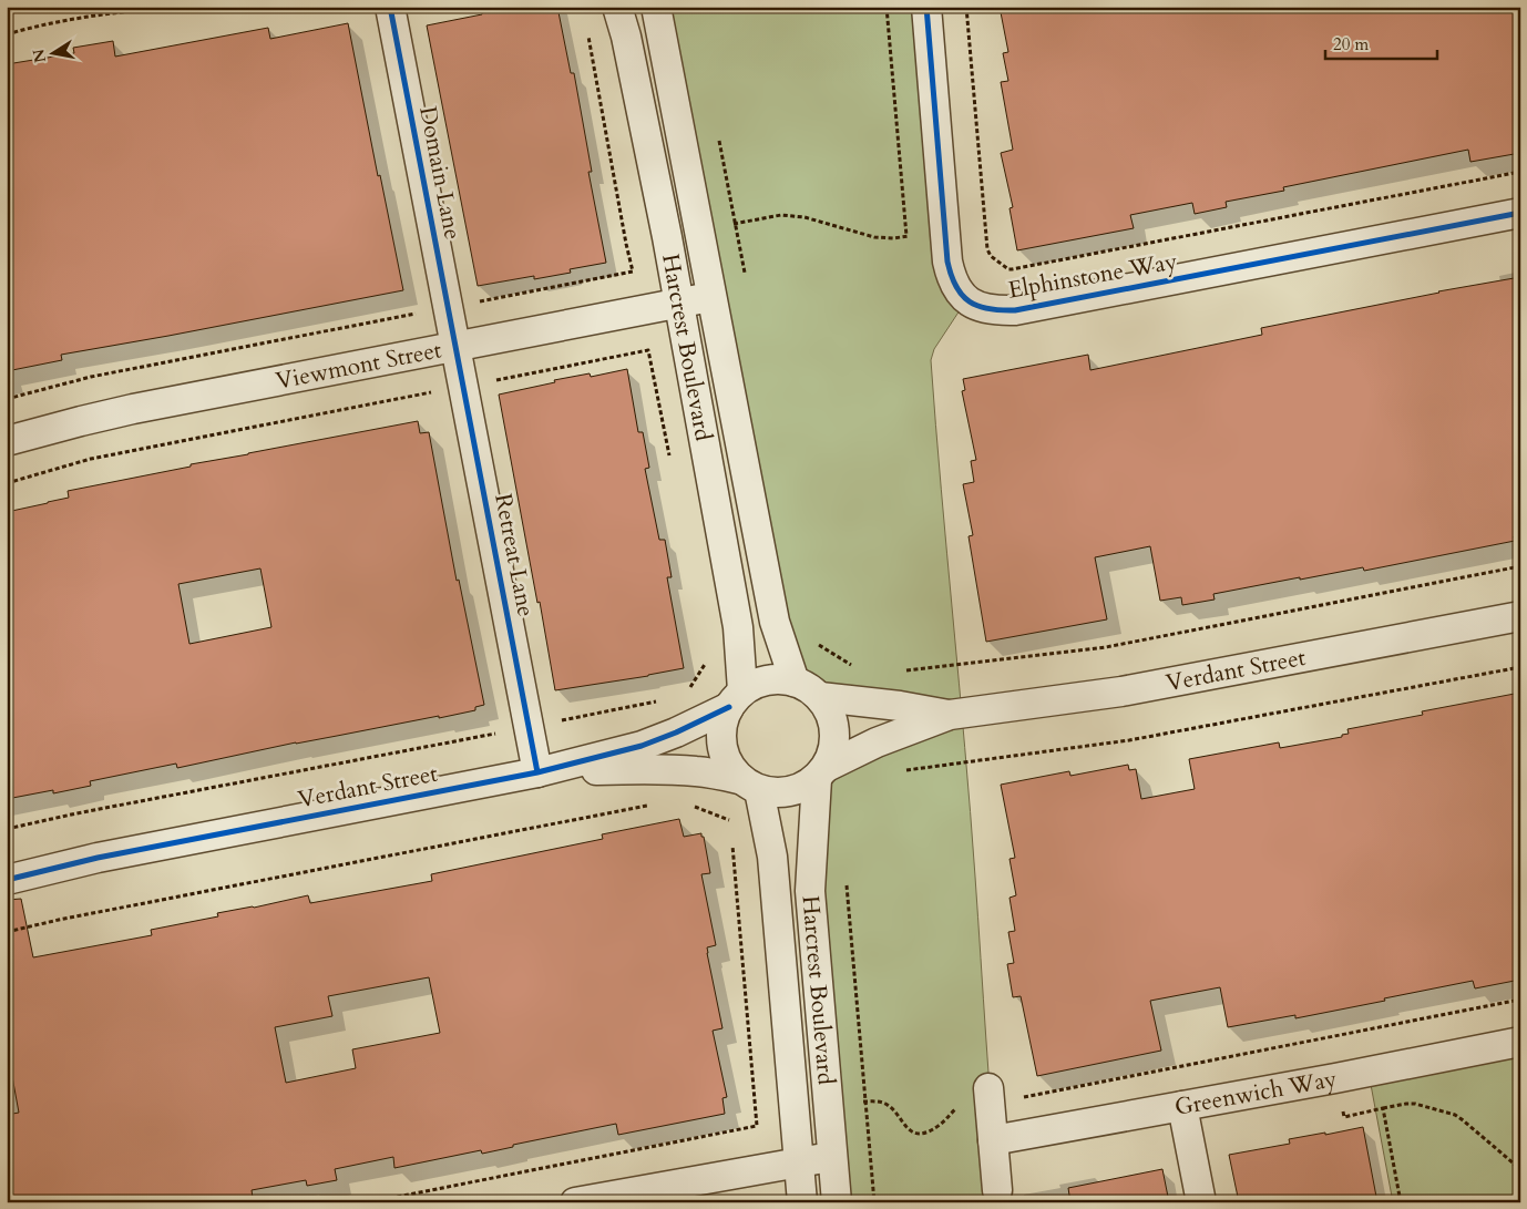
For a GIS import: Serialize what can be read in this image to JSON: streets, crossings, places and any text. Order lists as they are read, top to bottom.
{
  "streets": {
    "street": [
      "Domain Lane",
      "Elphinstone Way",
      "Harcrest Boulevard",
      "Viewmont Street",
      "Retreat Lane",
      "Verdant Street",
      "Greenwich Way"
    ]
  },
  "crossings": [
    ["Domain Lane", "Viewmont Street"],
    ["Domain Lane", "Retreat Lane"],
    ["Harcrest Boulevard", "Viewmont Street"],
    ["Harcrest Boulevard", "Verdant Street"],
    ["Viewmont Street", "Retreat Lane"],
    ["Retreat Lane", "Verdant Street"]
  ],
  "scale_bar": "20 m",
  "north": "left"
}
